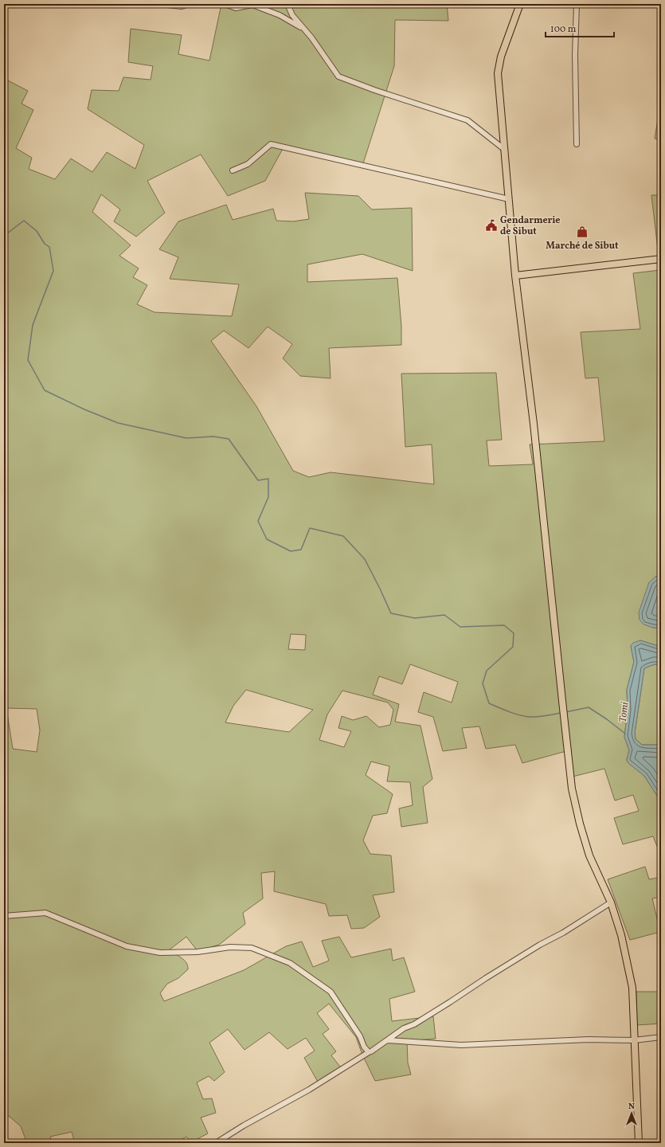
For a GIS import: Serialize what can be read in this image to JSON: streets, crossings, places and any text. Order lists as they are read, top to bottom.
{
  "water": ["Tomi"],
  "places": {
    "public building": ["Gendarmerie de Sibut"],
    "shop": ["Marché de Sibut"]
  },
  "scale_bar": "100 m",
  "north": "top"
}
